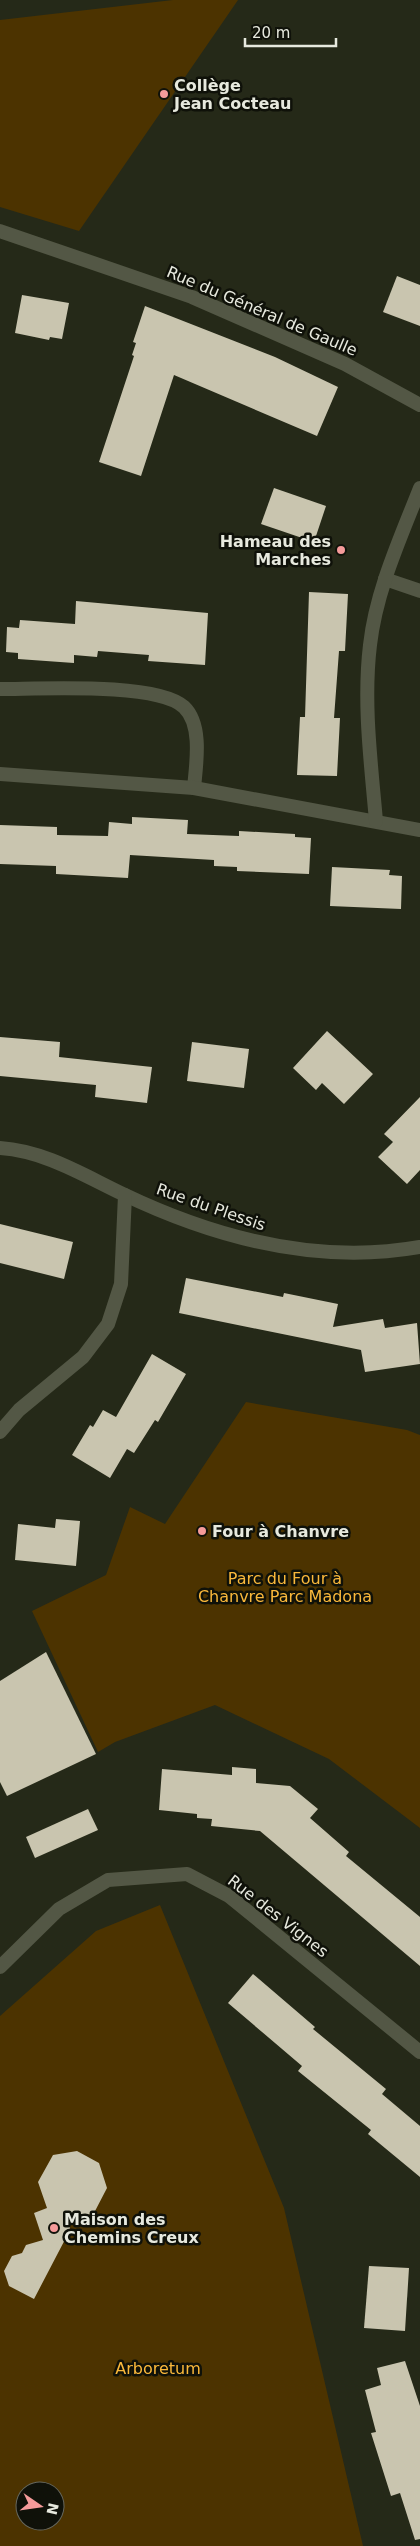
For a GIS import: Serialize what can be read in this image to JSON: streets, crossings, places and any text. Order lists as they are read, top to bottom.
{
  "streets": {
    "street": ["Rue du Général de Gaulle", "Rue du Plessis", "Rue des Vignes"]
  },
  "parks": ["Parc du Four à Chanvre Parc Madona", "Arboretum"],
  "places": [
    "Collège Jean Cocteau",
    "Hameau des Marches",
    "Four à Chanvre",
    "Maison des Chemins Creux"
  ],
  "scale_bar": "20 m",
  "north": "right"
}
